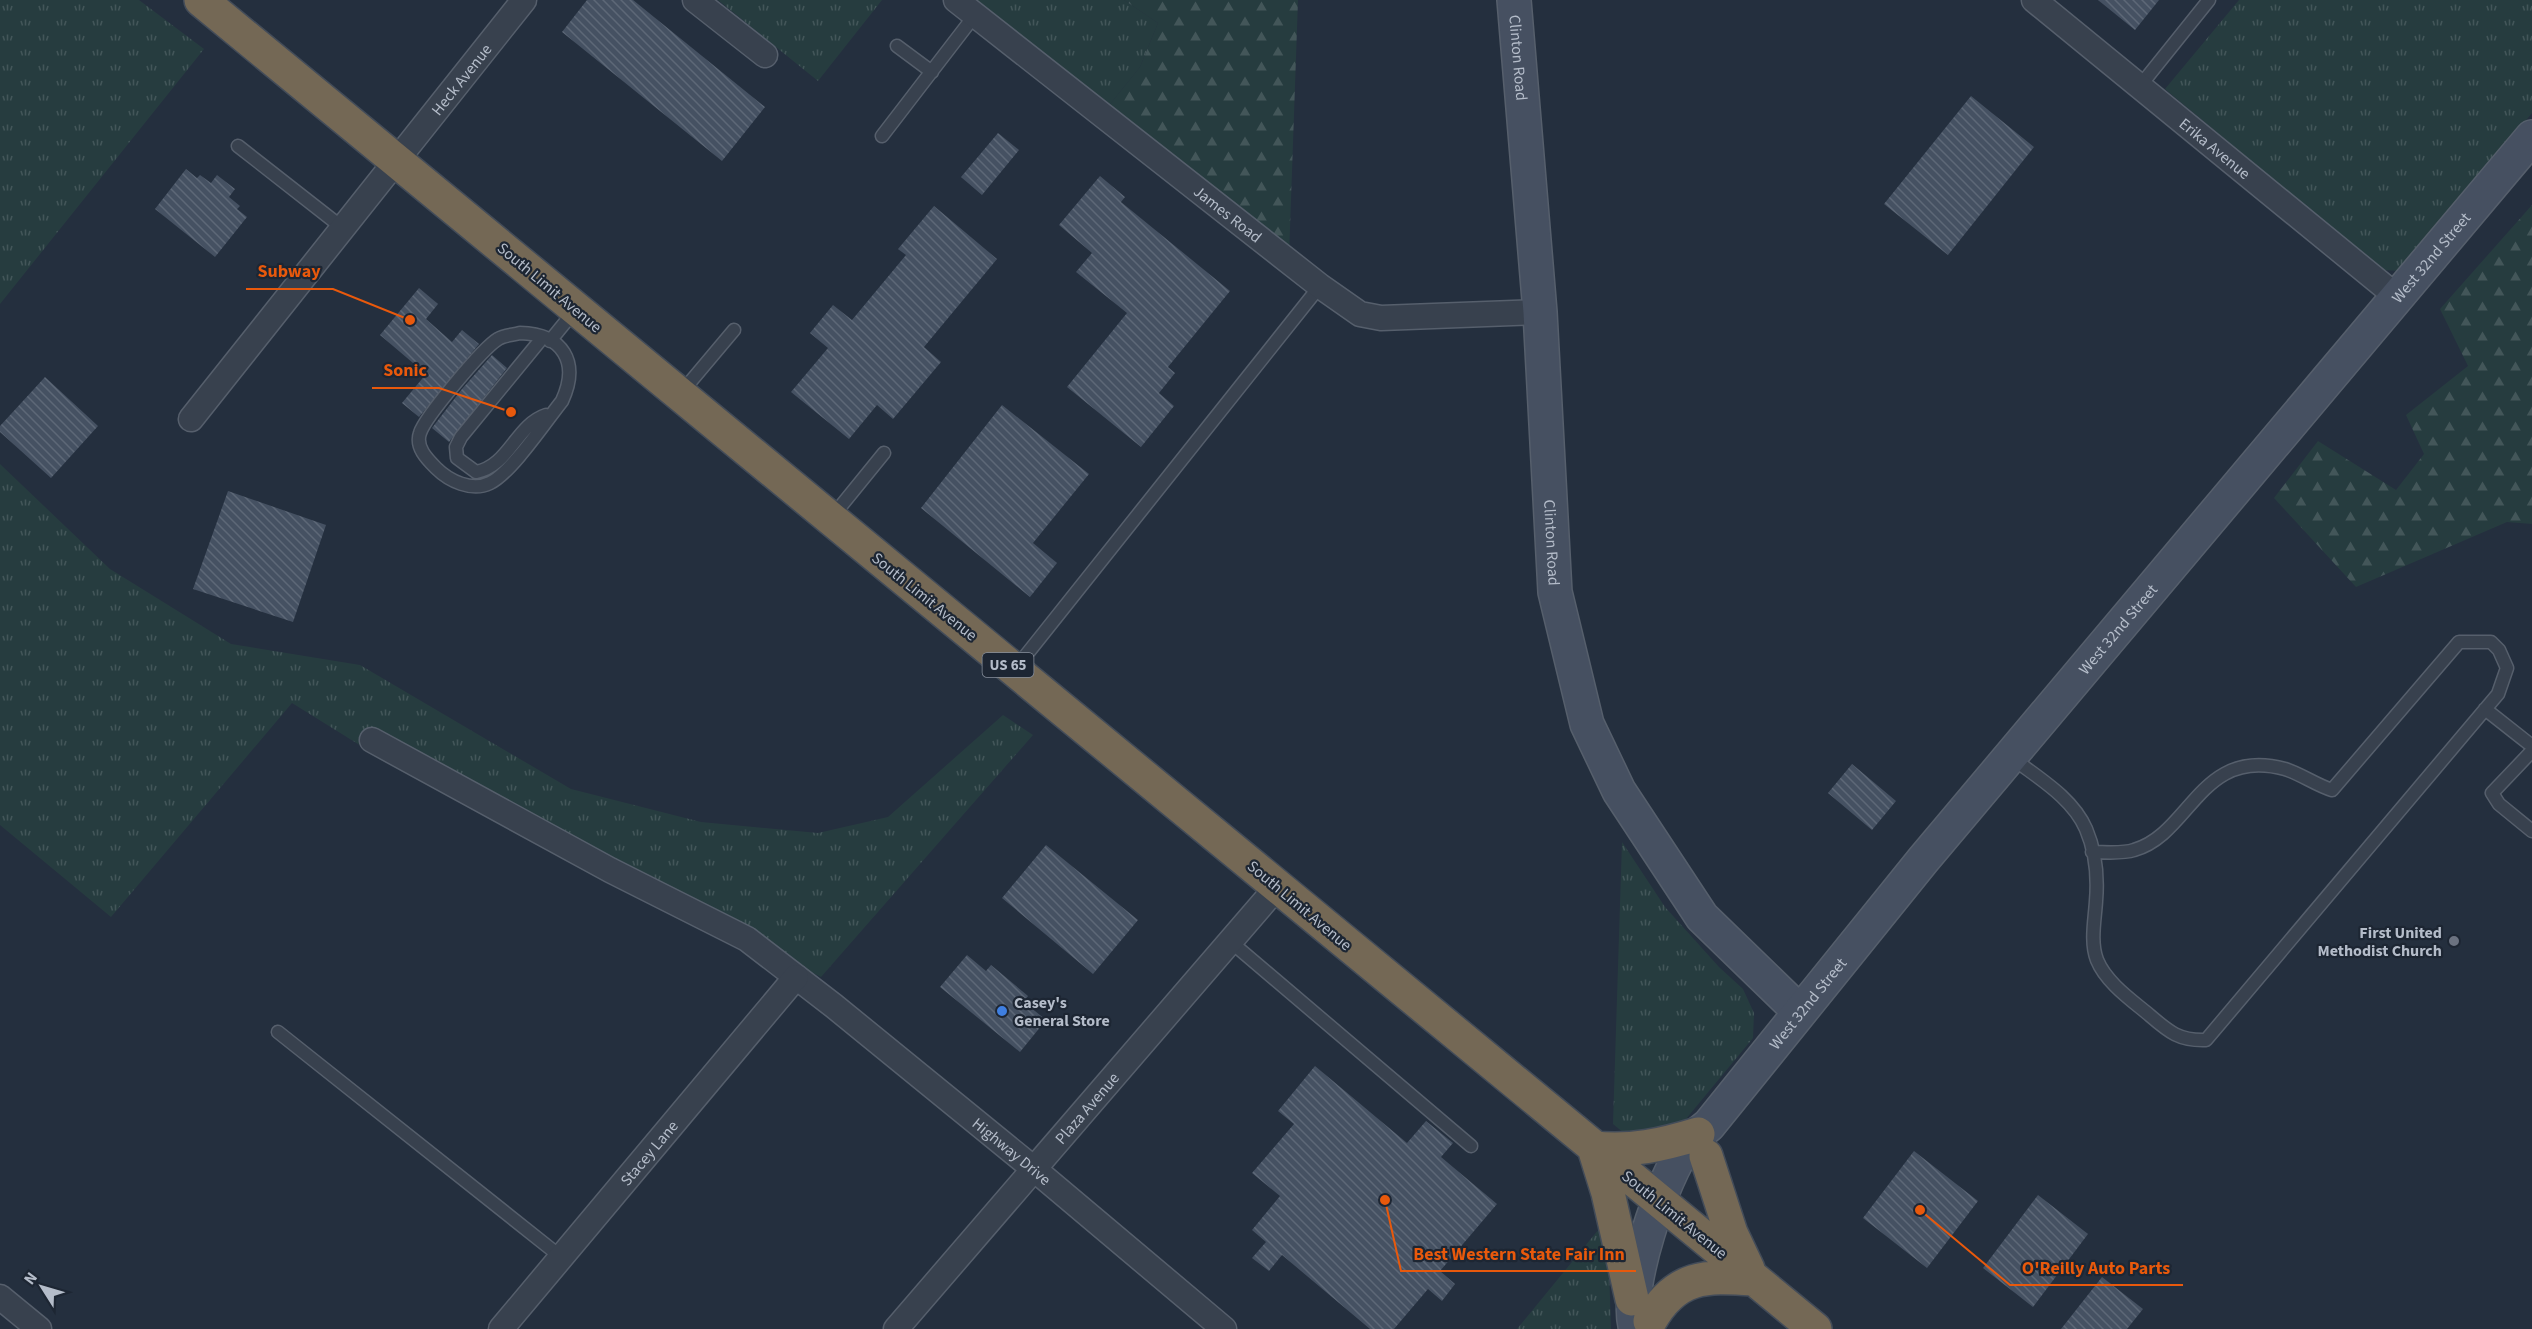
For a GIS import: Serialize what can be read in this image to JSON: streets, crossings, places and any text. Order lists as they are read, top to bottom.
{
  "streets": {
    "highway": ["South Limit Avenue", "US 65"],
    "street": [
      "Clinton Road",
      "Heck Avenue",
      "Erika Avenue",
      "James Road",
      "West 32nd Street",
      "Plaza Avenue",
      "Highway Drive",
      "Stacey Lane"
    ]
  },
  "crossings": [
    ["Clinton Road", "James Road"],
    ["Clinton Road", "West 32nd Street"],
    ["Heck Avenue", "South Limit Avenue"],
    ["Erika Avenue", "West 32nd Street"],
    ["West 32nd Street", "South Limit Avenue"],
    ["South Limit Avenue", "Plaza Avenue"],
    ["Plaza Avenue", "Highway Drive"],
    ["Highway Drive", "Stacey Lane"]
  ],
  "places": [
    "Subway",
    "Sonic",
    "First United Methodist Church",
    "Casey's General Store",
    "Best Western State Fair Inn",
    "O'Reilly Auto Parts"
  ],
  "north": "top left"
}
